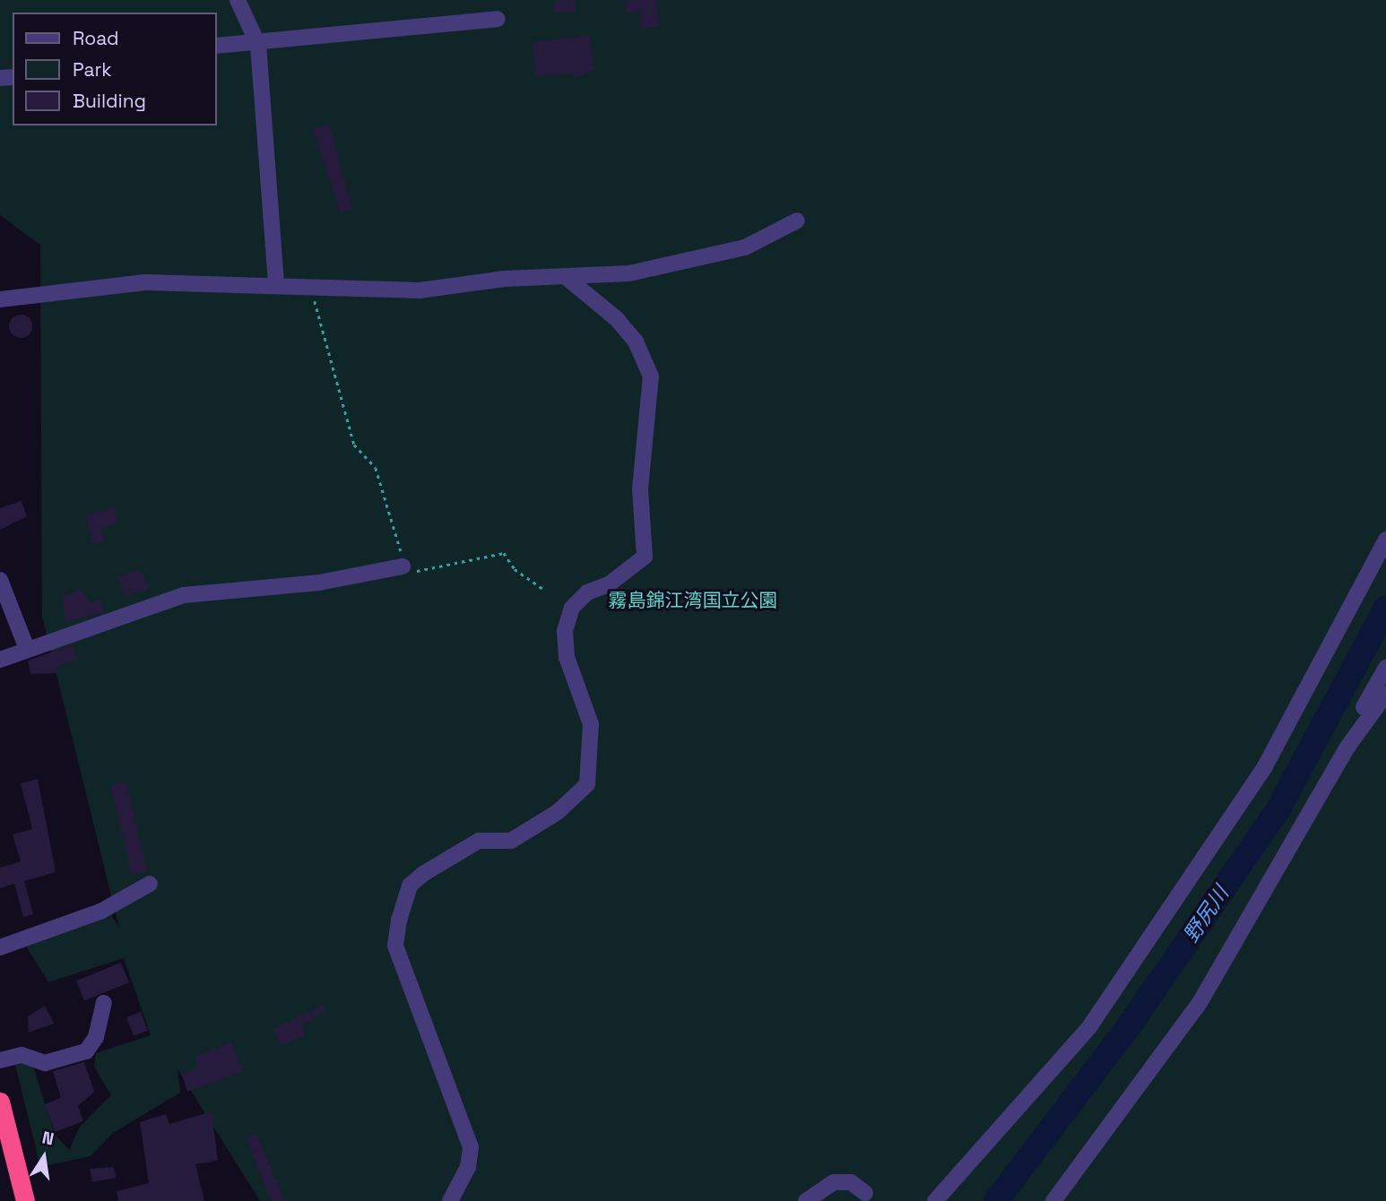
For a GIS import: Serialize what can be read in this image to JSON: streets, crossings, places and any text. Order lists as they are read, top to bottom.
{
  "water": ["野尻川"],
  "parks": ["霧島錦江湾国立公園"],
  "legend": ["Road", "Park", "Building"],
  "north": "top"
}
